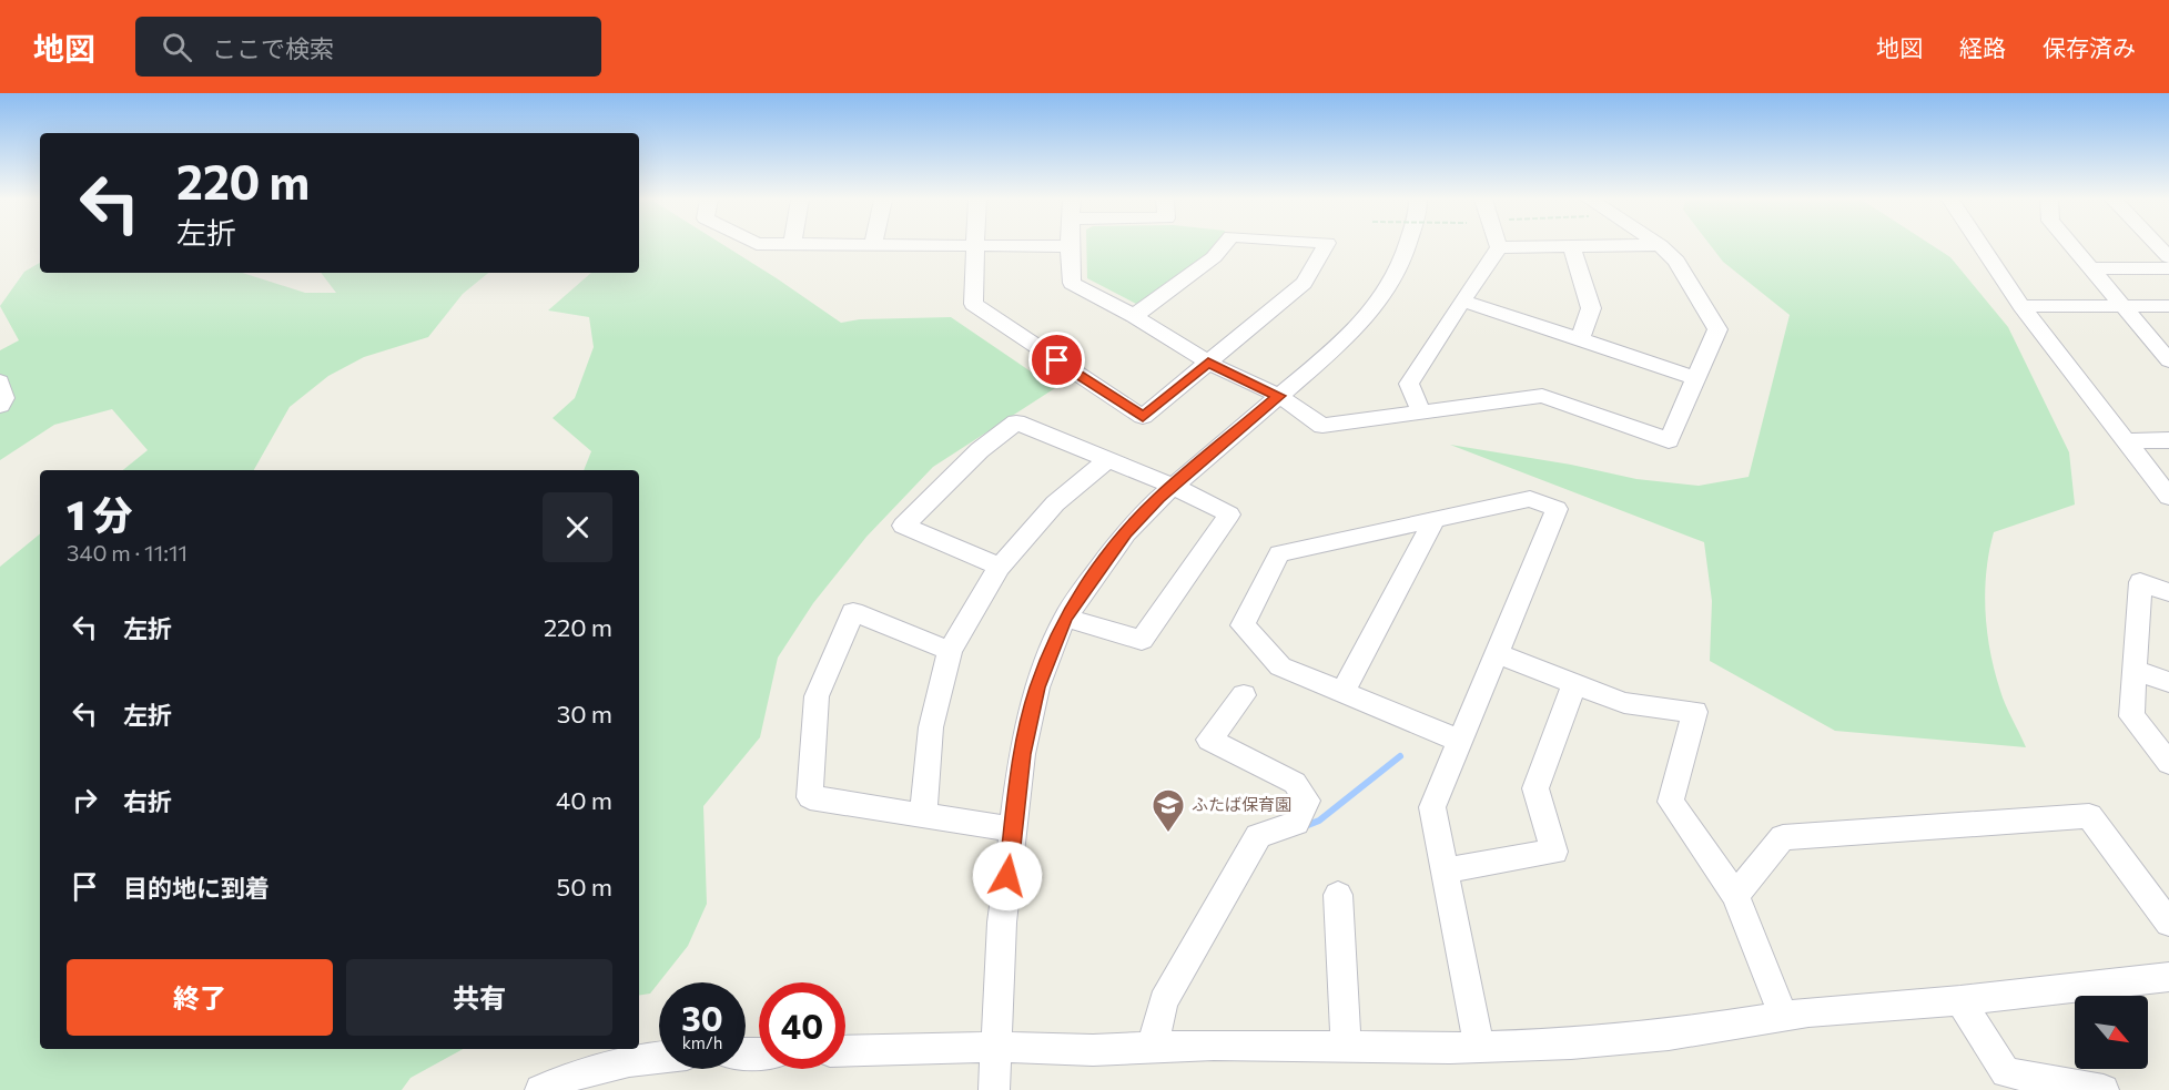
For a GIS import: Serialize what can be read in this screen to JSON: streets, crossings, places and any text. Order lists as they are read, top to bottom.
{
  "places": {
    "school or university": ["ふたば保育園"]
  },
  "north": "bottom right",
  "page": {
    "header": "地図",
    "search": "ここで検索",
    "nav": ["地図", "経路", "保存済み"],
    "turn": ["220 m", "左折"],
    "heading": ["1 分", "340 m · 11:11"],
    "list": [
      {
        "name": "左折",
        "value": "220 m"
      },
      {
        "name": "左折",
        "value": "30 m"
      },
      {
        "name": "右折",
        "value": "40 m"
      },
      {
        "name": "目的地に到着",
        "value": "50 m"
      }
    ],
    "buttons": ["終了", "共有"],
    "speed": "30 km/h",
    "limit": "40"
  }
}
